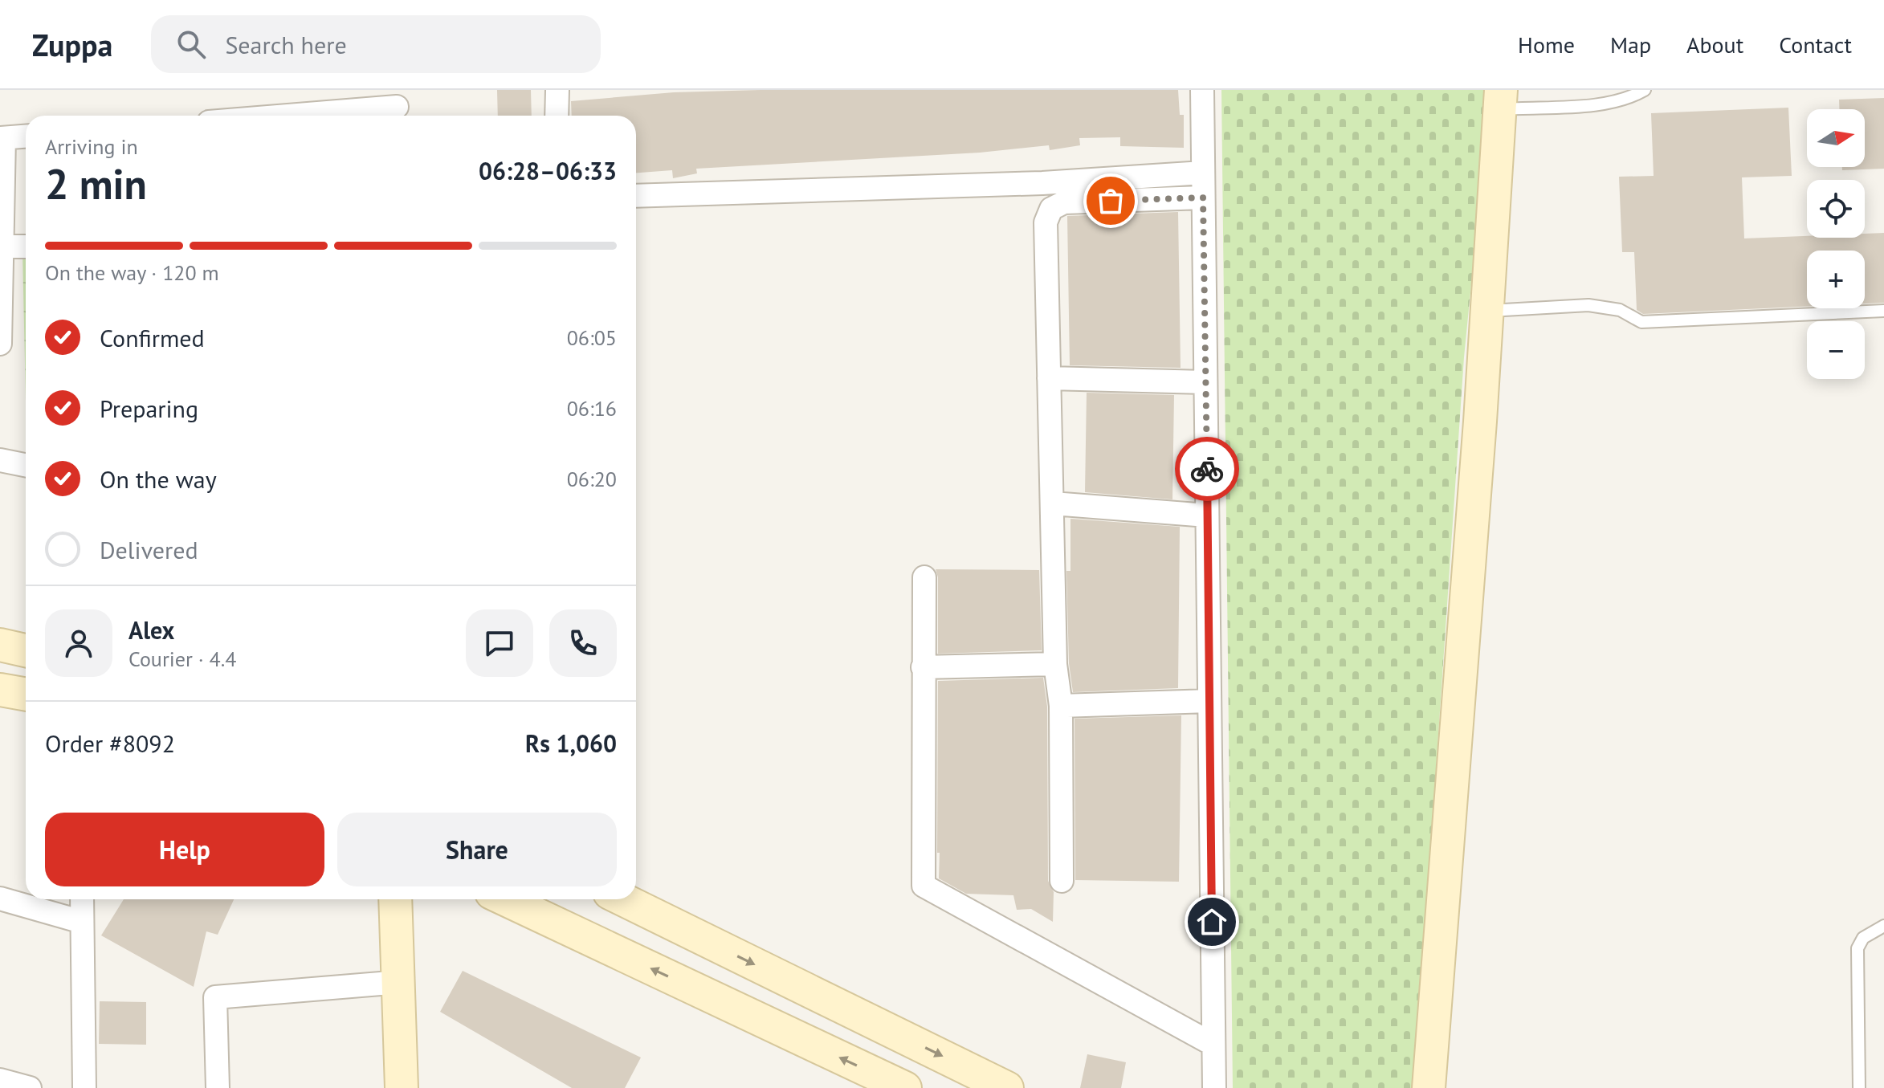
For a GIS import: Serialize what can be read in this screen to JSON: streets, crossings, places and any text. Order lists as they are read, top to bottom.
{
  "north": "right",
  "page": {
    "header": "Zuppa",
    "search": "Search here",
    "nav": [
      "Home",
      "Map",
      "About",
      "Contact"
    ],
    "map_buttons": ["+", "−"],
    "heading": ["2 min", "Arriving in", "06:28–06:33"],
    "panel": [
      "Alex",
      "Courier · 4.4",
      "Order #8092",
      "Rs 1,060"
    ],
    "bar": "On the way · 120 m",
    "list": [
      ["Confirmed", "06:05"],
      ["Preparing", "06:16"],
      ["On the way", "06:20"],
      "Delivered"
    ],
    "buttons": ["Help", "Share"]
  }
}
